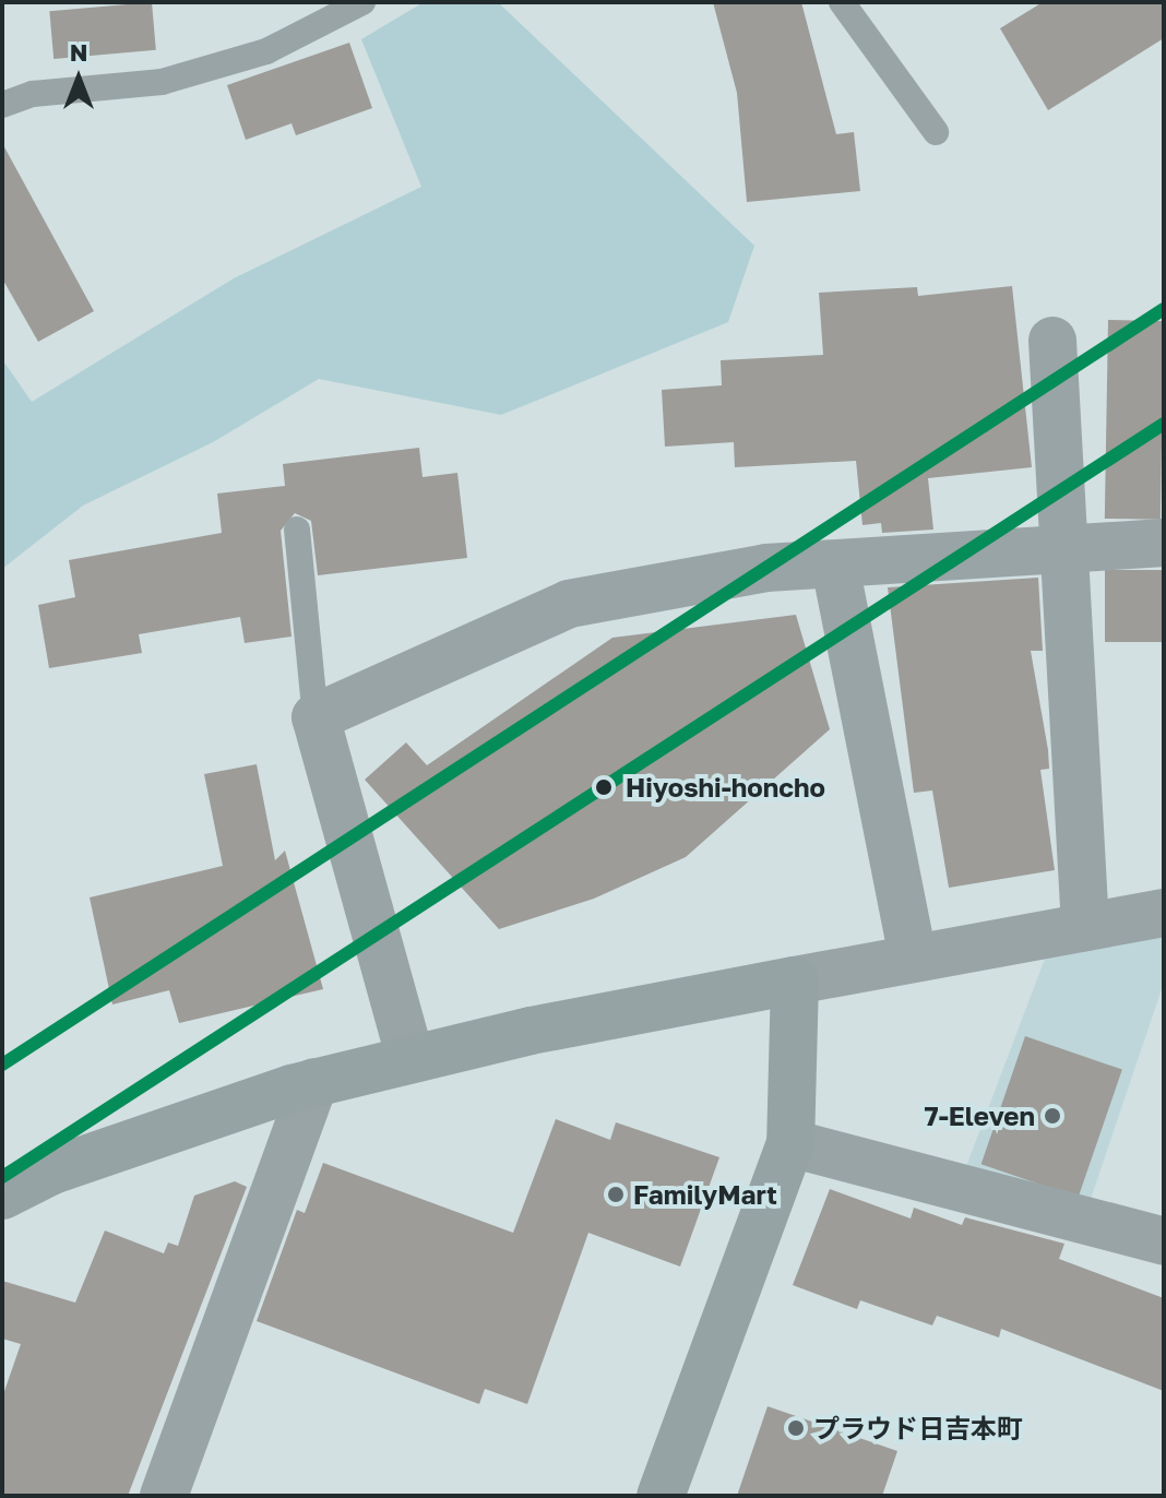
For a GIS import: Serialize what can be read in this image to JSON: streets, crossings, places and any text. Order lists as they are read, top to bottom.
{
  "places": [
    "Hiyoshi-honcho",
    "7-Eleven",
    "FamilyMart",
    "プラウド日吉本町"
  ],
  "north": "top"
}
